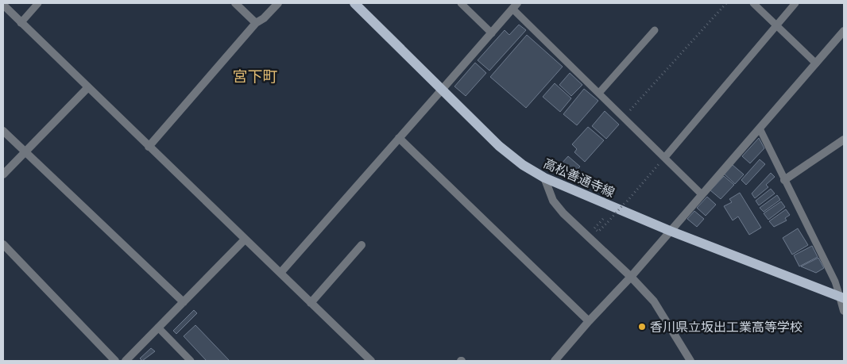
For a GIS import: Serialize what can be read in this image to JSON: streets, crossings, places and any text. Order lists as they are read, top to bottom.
{
  "streets": {
    "main road": ["高松善通寺線"]
  },
  "districts": ["宮下町"],
  "places": ["香川県立坂出工業高等学校"]
}
